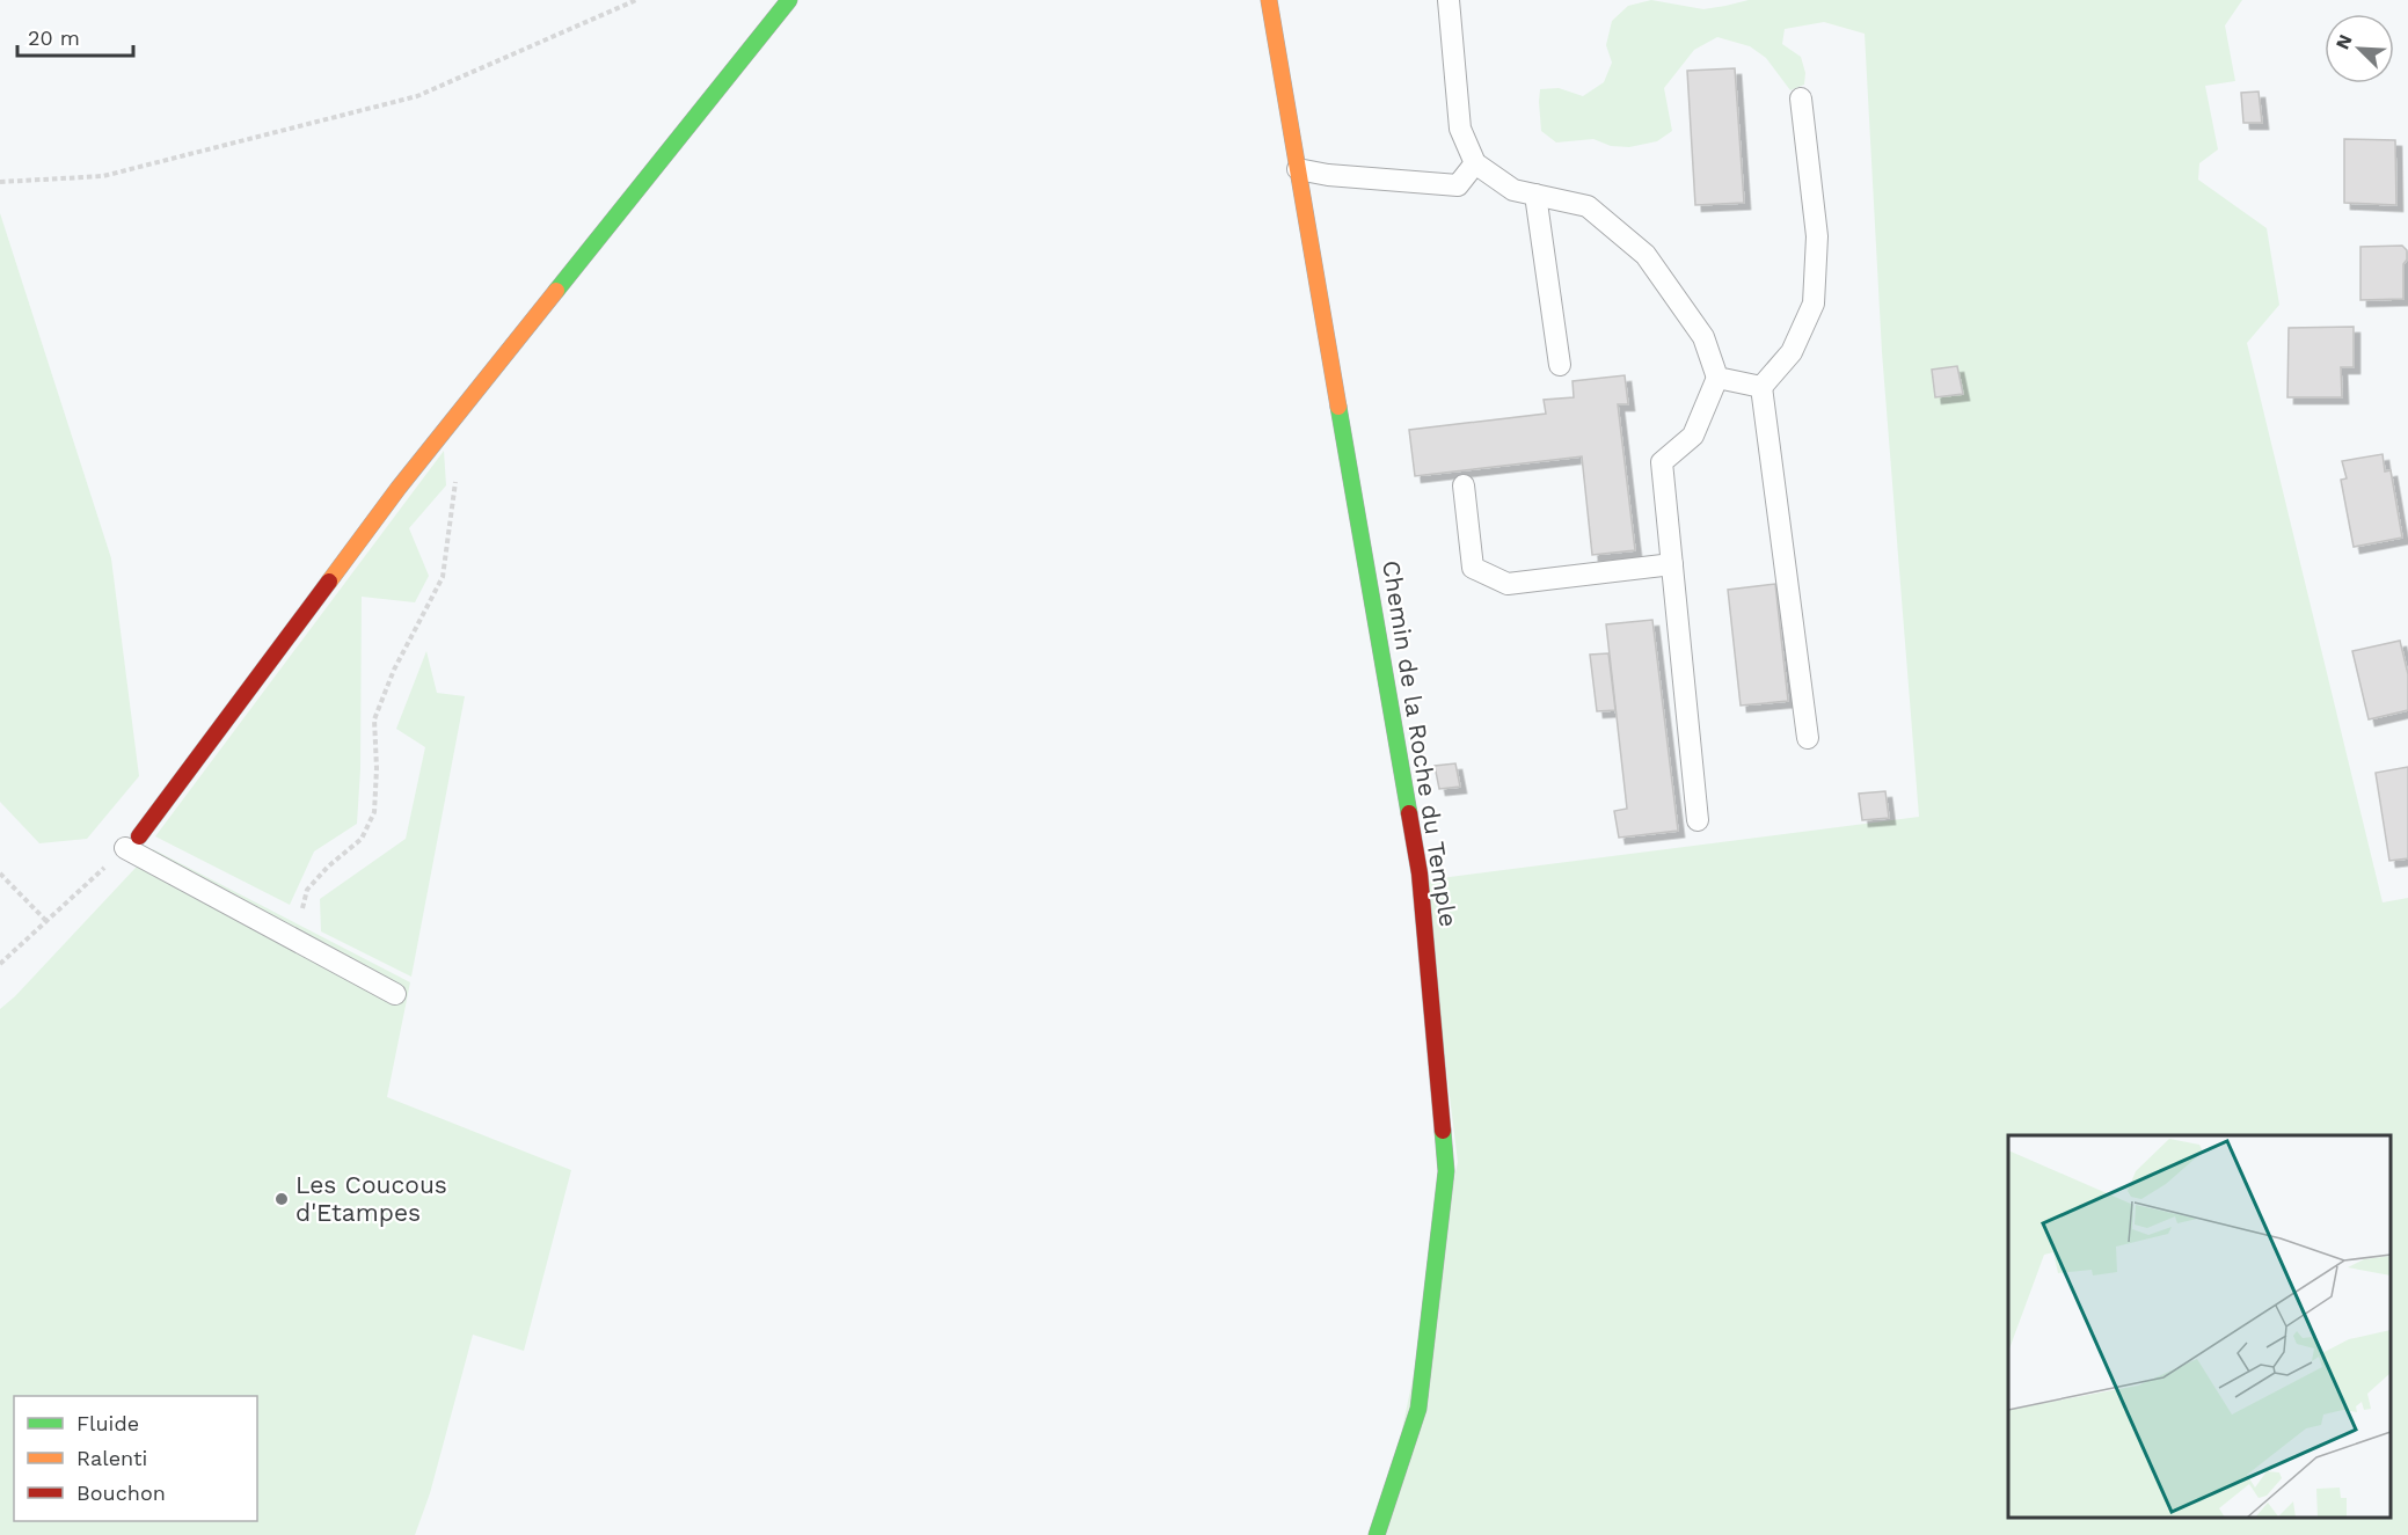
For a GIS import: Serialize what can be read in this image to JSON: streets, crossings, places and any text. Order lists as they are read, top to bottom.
{
  "streets": {
    "street": ["Chemin de la Roche du Temple"]
  },
  "places": ["Les Coucous d'Etampes"],
  "legend": ["Fluide", "Ralenti", "Bouchon"],
  "scale_bar": "20 m",
  "north": "top left"
}
